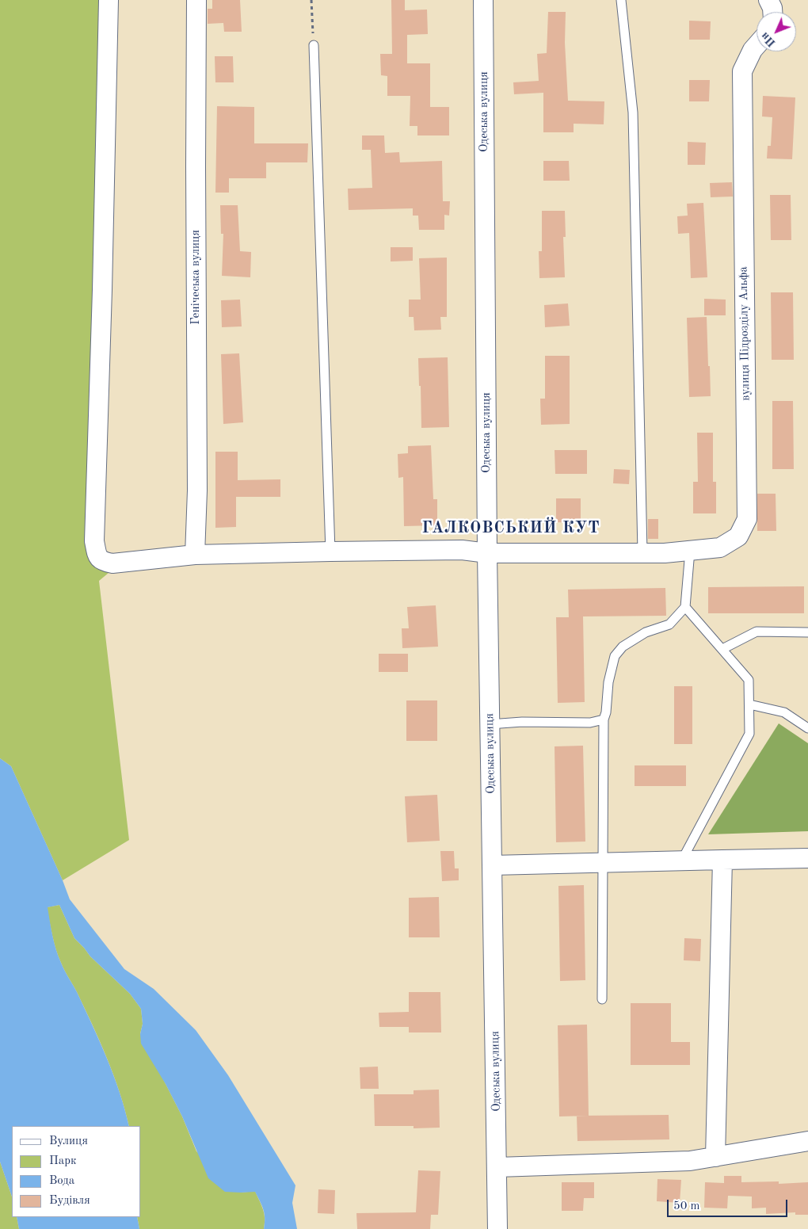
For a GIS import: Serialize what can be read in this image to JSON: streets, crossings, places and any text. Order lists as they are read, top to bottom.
{
  "streets": {
    "street": ["Одеська вулиця", "Генічеська вулиця", "вулиця Підрозділу Альфа"]
  },
  "crossings": [
    ["Одеська вулиця", "вулиця Підрозділу Альфа"],
    ["Генічеська вулиця", "вулиця Підрозділу Альфа"]
  ],
  "districts": ["ГАЛКОВСЬКИЙ КУТ"],
  "legend": [
    "Вулиця",
    "Парк",
    "Вода",
    "Будівля"
  ],
  "scale_bar": "50 m",
  "north": "bottom left"
}
